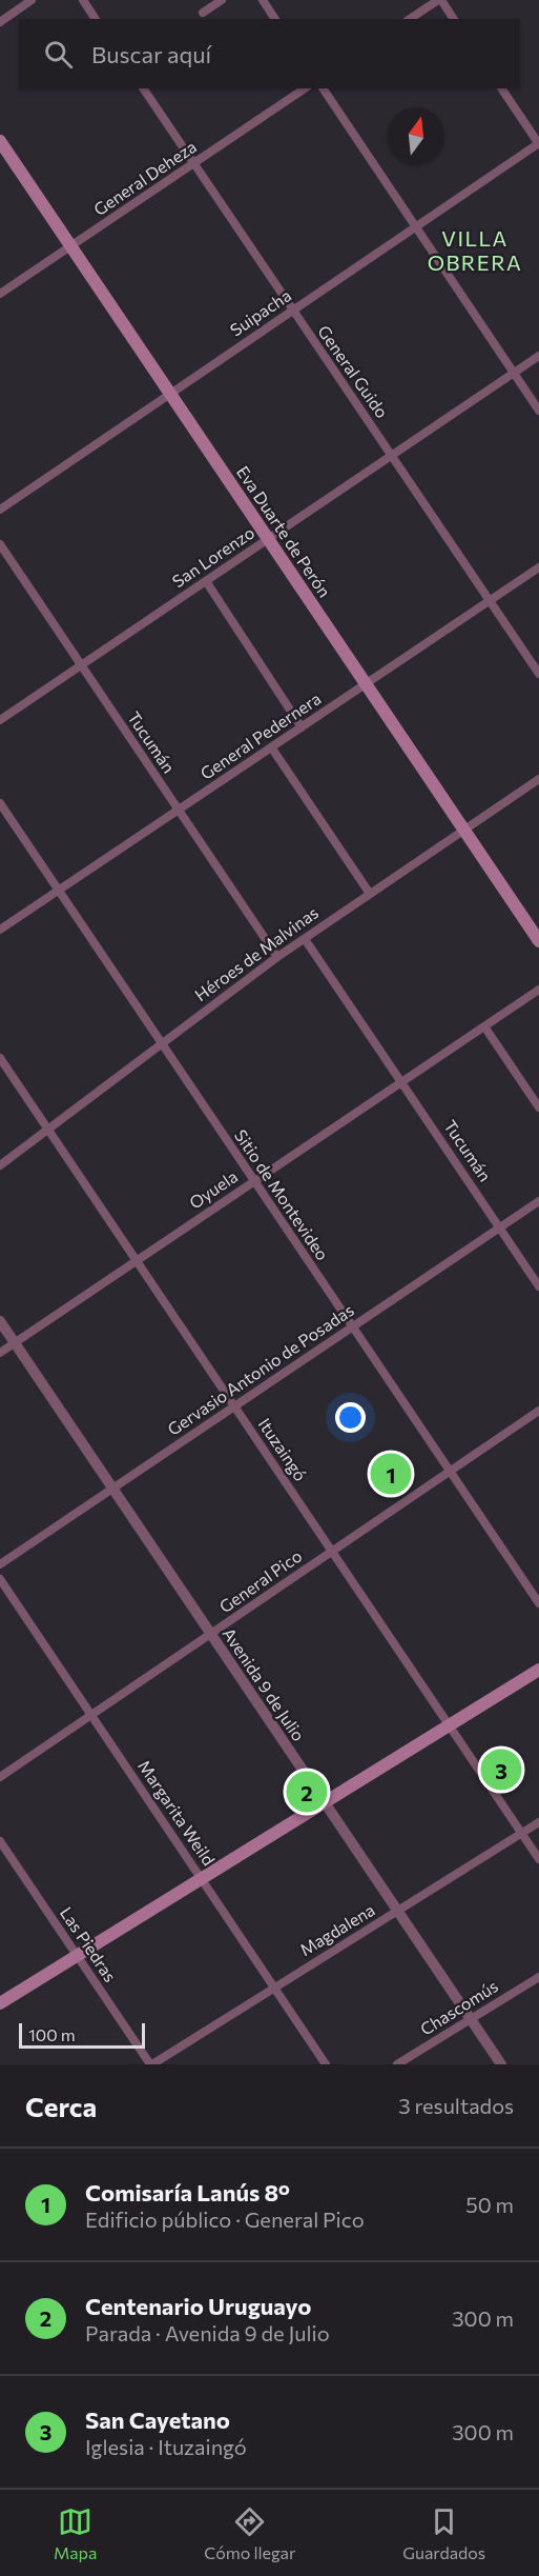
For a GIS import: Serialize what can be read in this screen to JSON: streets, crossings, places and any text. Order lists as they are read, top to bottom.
{
  "streets": {
    "main road": ["Eva Duarte de Perón"],
    "street": [
      "General Deheza",
      "Suipacha",
      "General Guido",
      "San Lorenzo",
      "General Pedernera",
      "Tucumán",
      "Héroes de Malvinas",
      "Oyuela",
      "Sitio de Montevideo",
      "Gervasio Antonio de Posadas",
      "Ituzaingó",
      "General Pico",
      "Avenida 9 de Julio",
      "Margarita Weild",
      "Magdalena",
      "Las Piedras",
      "Chascomús"
    ]
  },
  "crossings": [
    ["General Deheza", "General Guido"],
    ["General Deheza", "Eva Duarte de Perón"],
    ["Suipacha", "General Guido"],
    ["Suipacha", "Eva Duarte de Perón"],
    ["General Guido", "San Lorenzo"],
    ["General Guido", "General Pedernera"],
    ["Eva Duarte de Perón", "San Lorenzo"],
    ["Eva Duarte de Perón", "General Pedernera"],
    ["Eva Duarte de Perón", "Héroes de Malvinas"],
    ["San Lorenzo", "Tucumán"],
    ["General Pedernera", "Tucumán"],
    ["General Pedernera", "Sitio de Montevideo"],
    ["Tucumán", "Héroes de Malvinas"],
    ["Tucumán", "Oyuela"],
    ["Tucumán", "Gervasio Antonio de Posadas"],
    ["Héroes de Malvinas", "Sitio de Montevideo"],
    ["Héroes de Malvinas", "Ituzaingó"],
    ["Oyuela", "Sitio de Montevideo"],
    ["Oyuela", "Ituzaingó"],
    ["Oyuela", "Avenida 9 de Julio"],
    ["Sitio de Montevideo", "Gervasio Antonio de Posadas"],
    ["Sitio de Montevideo", "General Pico"],
    ["Gervasio Antonio de Posadas", "Ituzaingó"],
    ["Gervasio Antonio de Posadas", "Avenida 9 de Julio"],
    ["Ituzaingó", "General Pico"],
    ["Ituzaingó", "Magdalena"],
    ["General Pico", "Avenida 9 de Julio"],
    ["General Pico", "Margarita Weild"],
    ["Avenida 9 de Julio", "Magdalena"],
    ["Avenida 9 de Julio", "Chascomús"],
    ["Margarita Weild", "Magdalena"],
    ["Magdalena", "Las Piedras"]
  ],
  "districts": ["VILLA OBRERA"],
  "scale_bar": "100 m",
  "north": "top",
  "page": {
    "search": "Buscar aquí",
    "pins": ["1", "3", "2"],
    "scale": "100 m",
    "heading": ["Cerca", "3 resultados"],
    "list": [
      {
        "mark": "1",
        "name": "Comisaría Lanús 8°",
        "note": "Edificio público · General Pico",
        "value": "50 m"
      },
      {
        "mark": "2",
        "name": "Centenario Uruguayo",
        "note": "Parada · Avenida 9 de Julio",
        "value": "300 m"
      },
      {
        "mark": "3",
        "name": "San Cayetano",
        "note": "Iglesia · Ituzaingó",
        "value": "300 m"
      }
    ],
    "nav": ["Mapa", "Cómo llegar", "Guardados"]
  }
}
